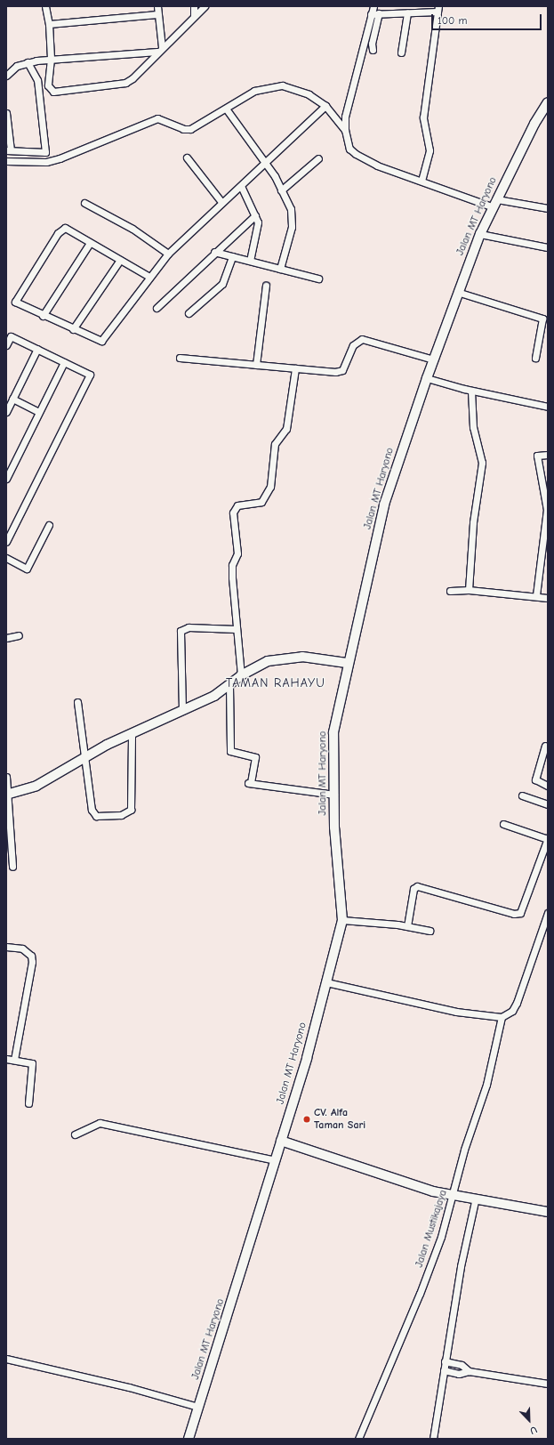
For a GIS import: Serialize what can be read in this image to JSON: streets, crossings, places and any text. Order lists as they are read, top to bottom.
{
  "streets": {
    "main road": ["Jalan MT Haryono"],
    "street": ["Jalan Mustikajaya"]
  },
  "districts": ["TAMAN RAHAYU"],
  "places": ["CV. Alfa Taman Sari"],
  "scale_bar": "100 m",
  "north": "bottom right"
}
